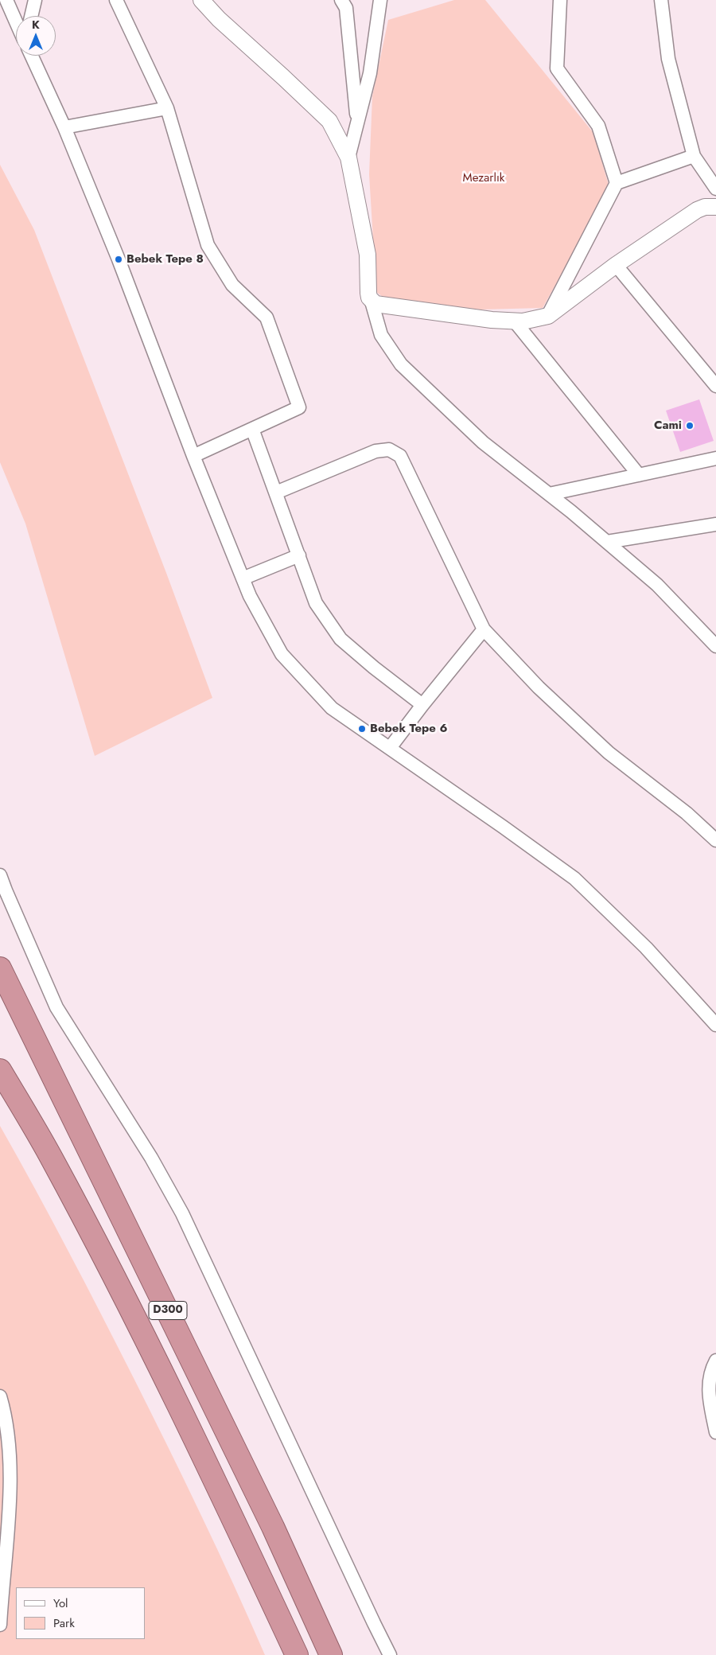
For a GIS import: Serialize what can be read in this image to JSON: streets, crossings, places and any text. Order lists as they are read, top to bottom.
{
  "streets": {
    "highway": ["D300"]
  },
  "parks": ["Mezarlık"],
  "places": ["Bebek Tepe 8", "Cami", "Bebek Tepe 6"],
  "legend": ["Yol", "Park"],
  "north": "top"
}
